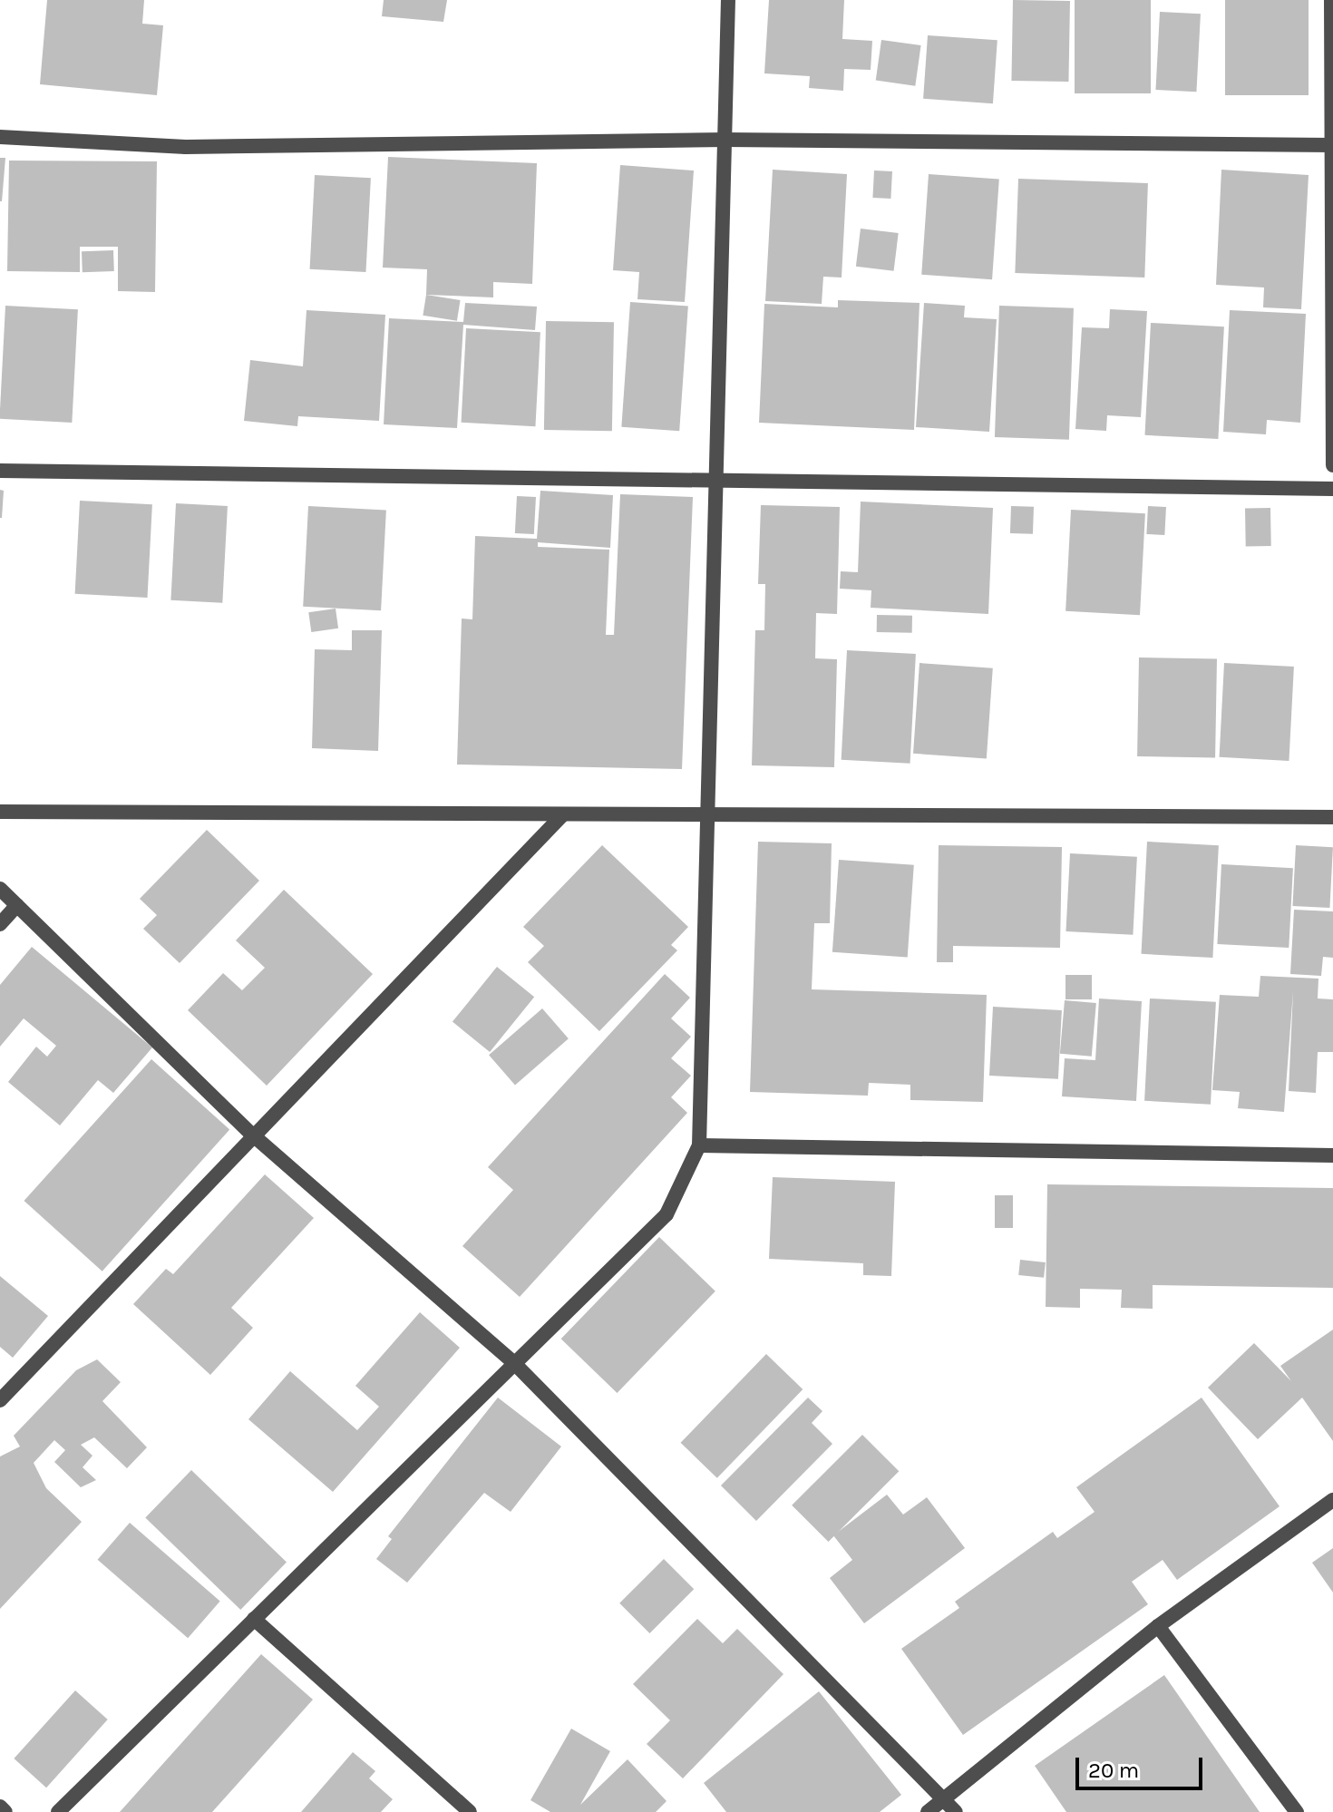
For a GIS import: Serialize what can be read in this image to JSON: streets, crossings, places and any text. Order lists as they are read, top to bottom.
{
  "scale_bar": "20 m"
}
